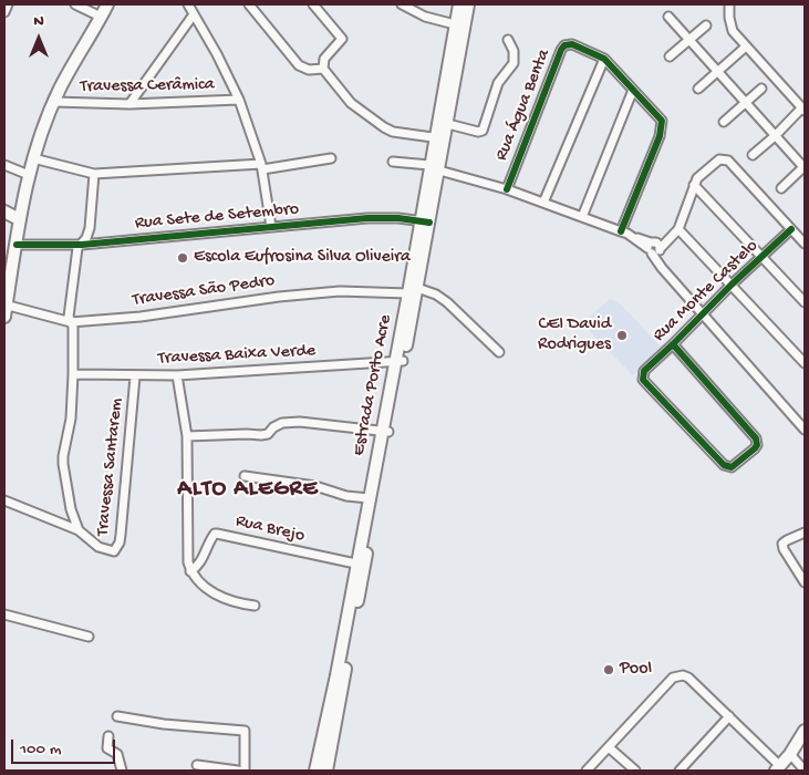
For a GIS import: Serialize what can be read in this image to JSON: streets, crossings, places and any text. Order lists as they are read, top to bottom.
{
  "streets": {
    "main road": ["Estrada Porto Acre"],
    "street": [
      "Travessa Cerâmica",
      "Rua Água Benta",
      "Rua Sete de Setembro",
      "Travessa São Pedro",
      "Rua Monte Castelo",
      "Travessa Baixa Verde",
      "Travessa Santarem",
      "Rua Brejo"
    ]
  },
  "crossings": [
    ["Rua Sete de Setembro", "Estrada Porto Acre"],
    ["Travessa São Pedro", "Estrada Porto Acre"],
    ["Travessa Baixa Verde", "Estrada Porto Acre"],
    ["Travessa Baixa Verde", "Travessa Santarem"],
    ["Estrada Porto Acre", "Rua Brejo"]
  ],
  "districts": ["ALTO ALEGRE"],
  "places": ["Escola Eufrosina Silva Oliveira", "CEI David Rodrigues", "Pool"],
  "scale_bar": "100 m",
  "north": "top"
}
